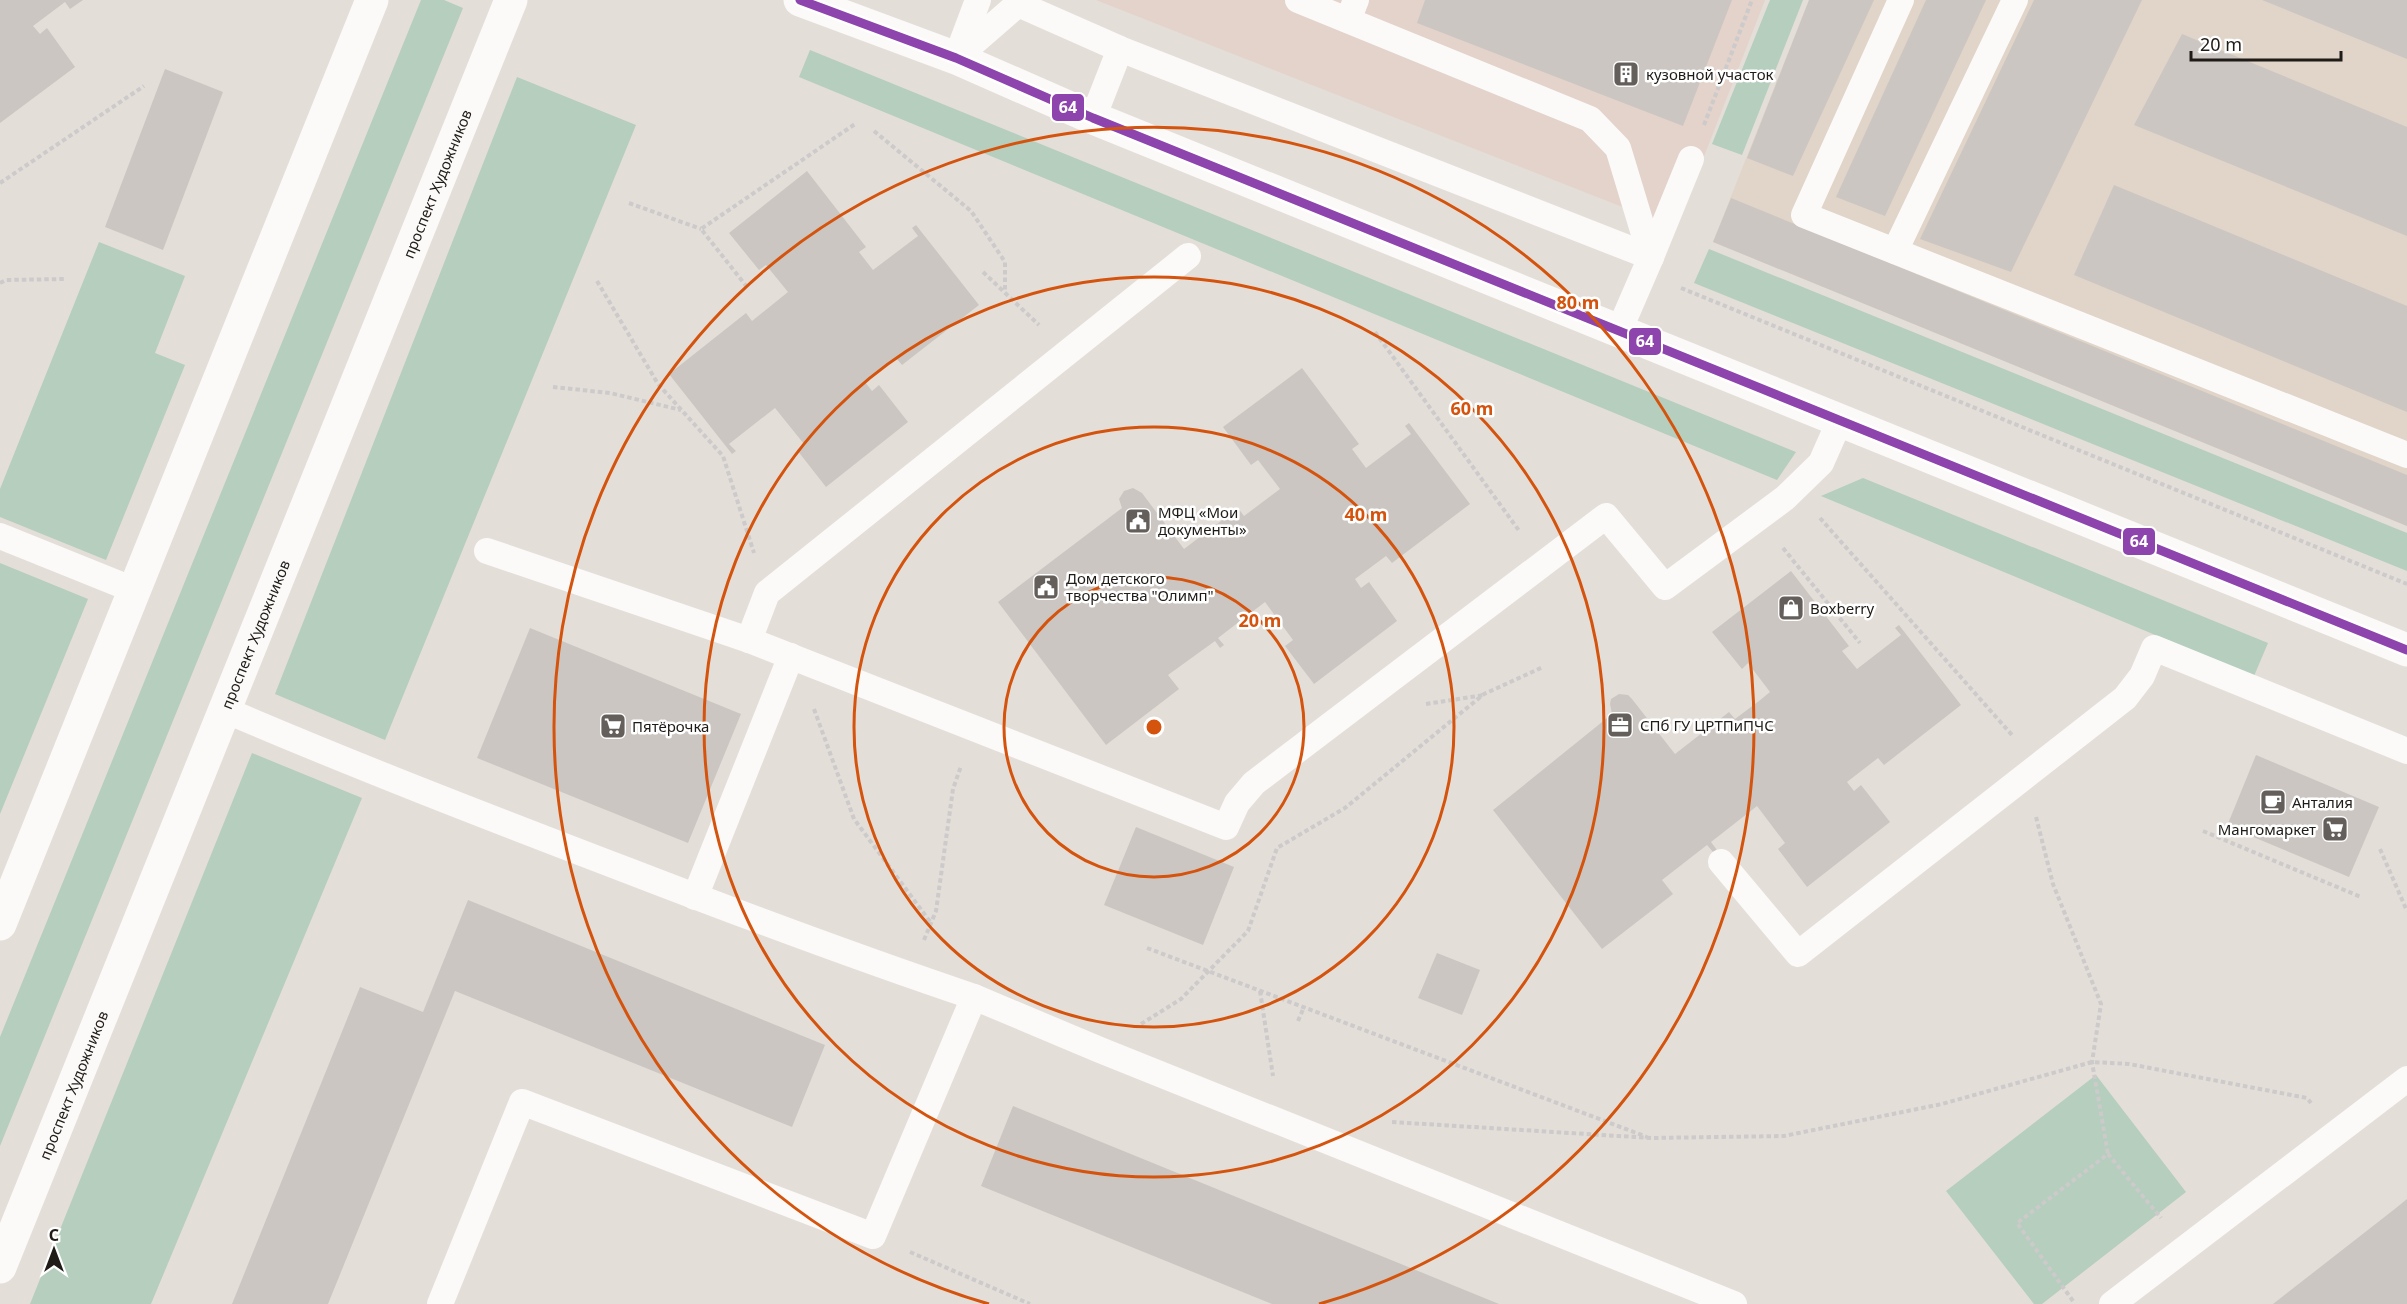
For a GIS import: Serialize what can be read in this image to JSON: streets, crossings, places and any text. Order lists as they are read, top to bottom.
{
  "streets": {
    "street": ["проспект Художников"]
  },
  "places": {
    "building": ["кузовной участок"],
    "public building": ["МФЦ «Мои документы»", "Дом детского творчества \"Олимп\""],
    "shop": ["Boxberry"],
    "office": ["СПб ГУ ЦРТПиПЧС"],
    "supermarket": ["Пятёрочка", "Мангомаркет"],
    "cafe": ["Анталия"]
  },
  "lines": ["transit line 64"],
  "scale_bar": "20 m",
  "north": "top",
  "rings": [
    "80 m",
    "60 m",
    "40 m",
    "20 m"
  ]
}
